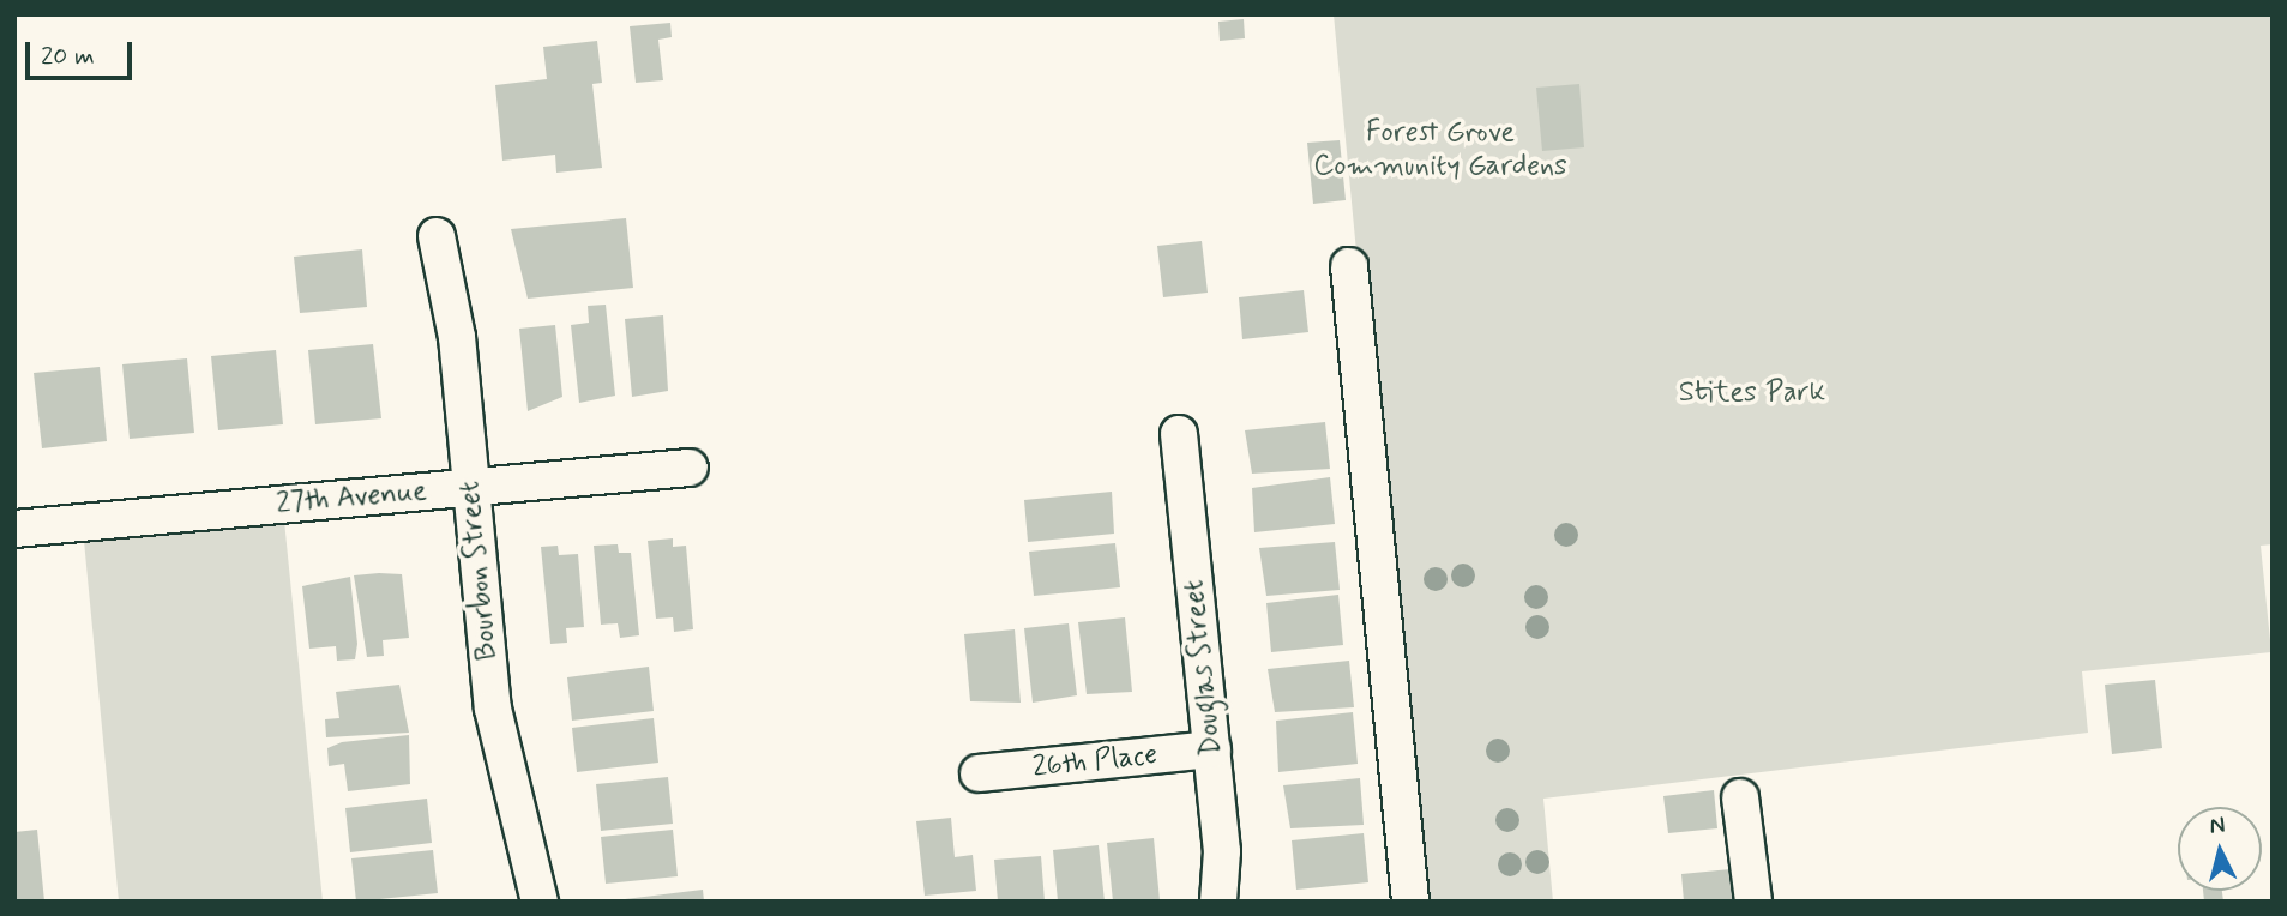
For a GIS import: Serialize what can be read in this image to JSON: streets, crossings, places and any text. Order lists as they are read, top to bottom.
{
  "streets": {
    "street": [
      "27th Avenue",
      "Bourbon Street",
      "Douglas Street",
      "26th Place"
    ]
  },
  "crossings": [
    ["27th Avenue", "Bourbon Street"],
    ["Douglas Street", "26th Place"]
  ],
  "parks": ["Forest Grove Community Gardens", "Stites Park"],
  "scale_bar": "20 m",
  "north": "top"
}
